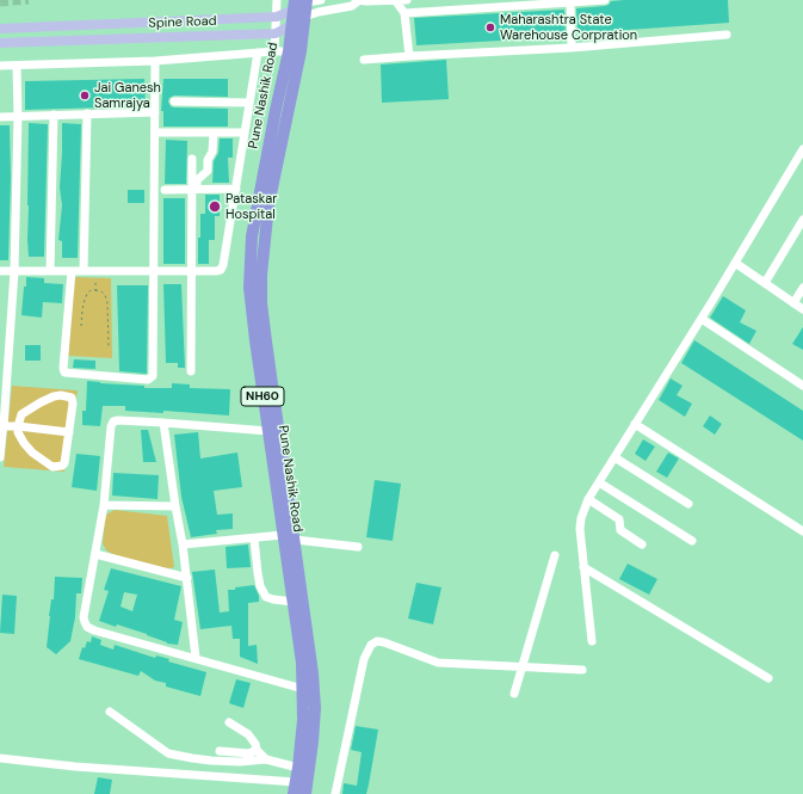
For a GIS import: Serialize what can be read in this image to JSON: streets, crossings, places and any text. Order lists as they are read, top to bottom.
{
  "streets": {
    "highway": ["Pune Nashik Road", "NH60"],
    "main road": ["Spine Road"]
  },
  "crossings": [
    ["Spine Road", "Pune Nashik Road"]
  ],
  "places": ["Maharashtra State Warehouse Corpration", "Jai Ganesh Samrajya", "Pataskar Hospital"]
}
